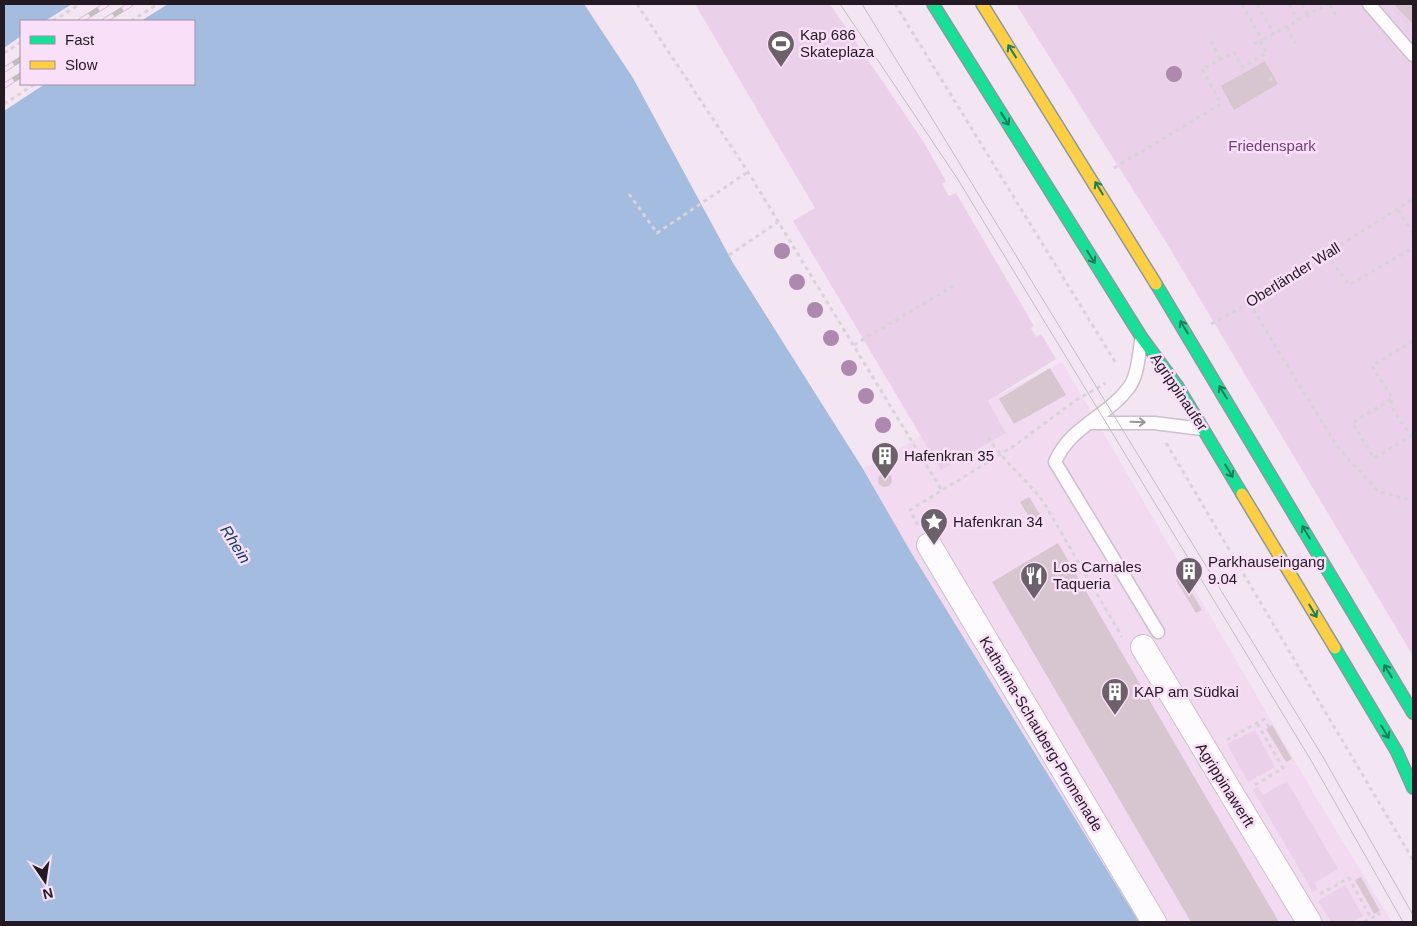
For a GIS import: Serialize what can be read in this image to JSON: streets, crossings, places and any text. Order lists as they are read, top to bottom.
{
  "streets": {
    "main road": ["Agrippinaufer"],
    "street": ["Katharina-Schauberg-Promenade", "Agrippinawerft"],
    "path": ["Oberländer Wall"]
  },
  "water": ["Rhein"],
  "parks": ["Friedenspark"],
  "places": {
    "sports": ["Kap 686 Skateplaza"],
    "building": ["Hafenkran 35", "Parkhauseingang 9.04", "KAP am Südkai"],
    "place": ["Hafenkran 34"],
    "restaurant": ["Los Carnales Taqueria"]
  },
  "legend": ["Fast", "Slow"],
  "north": "bottom"
}
